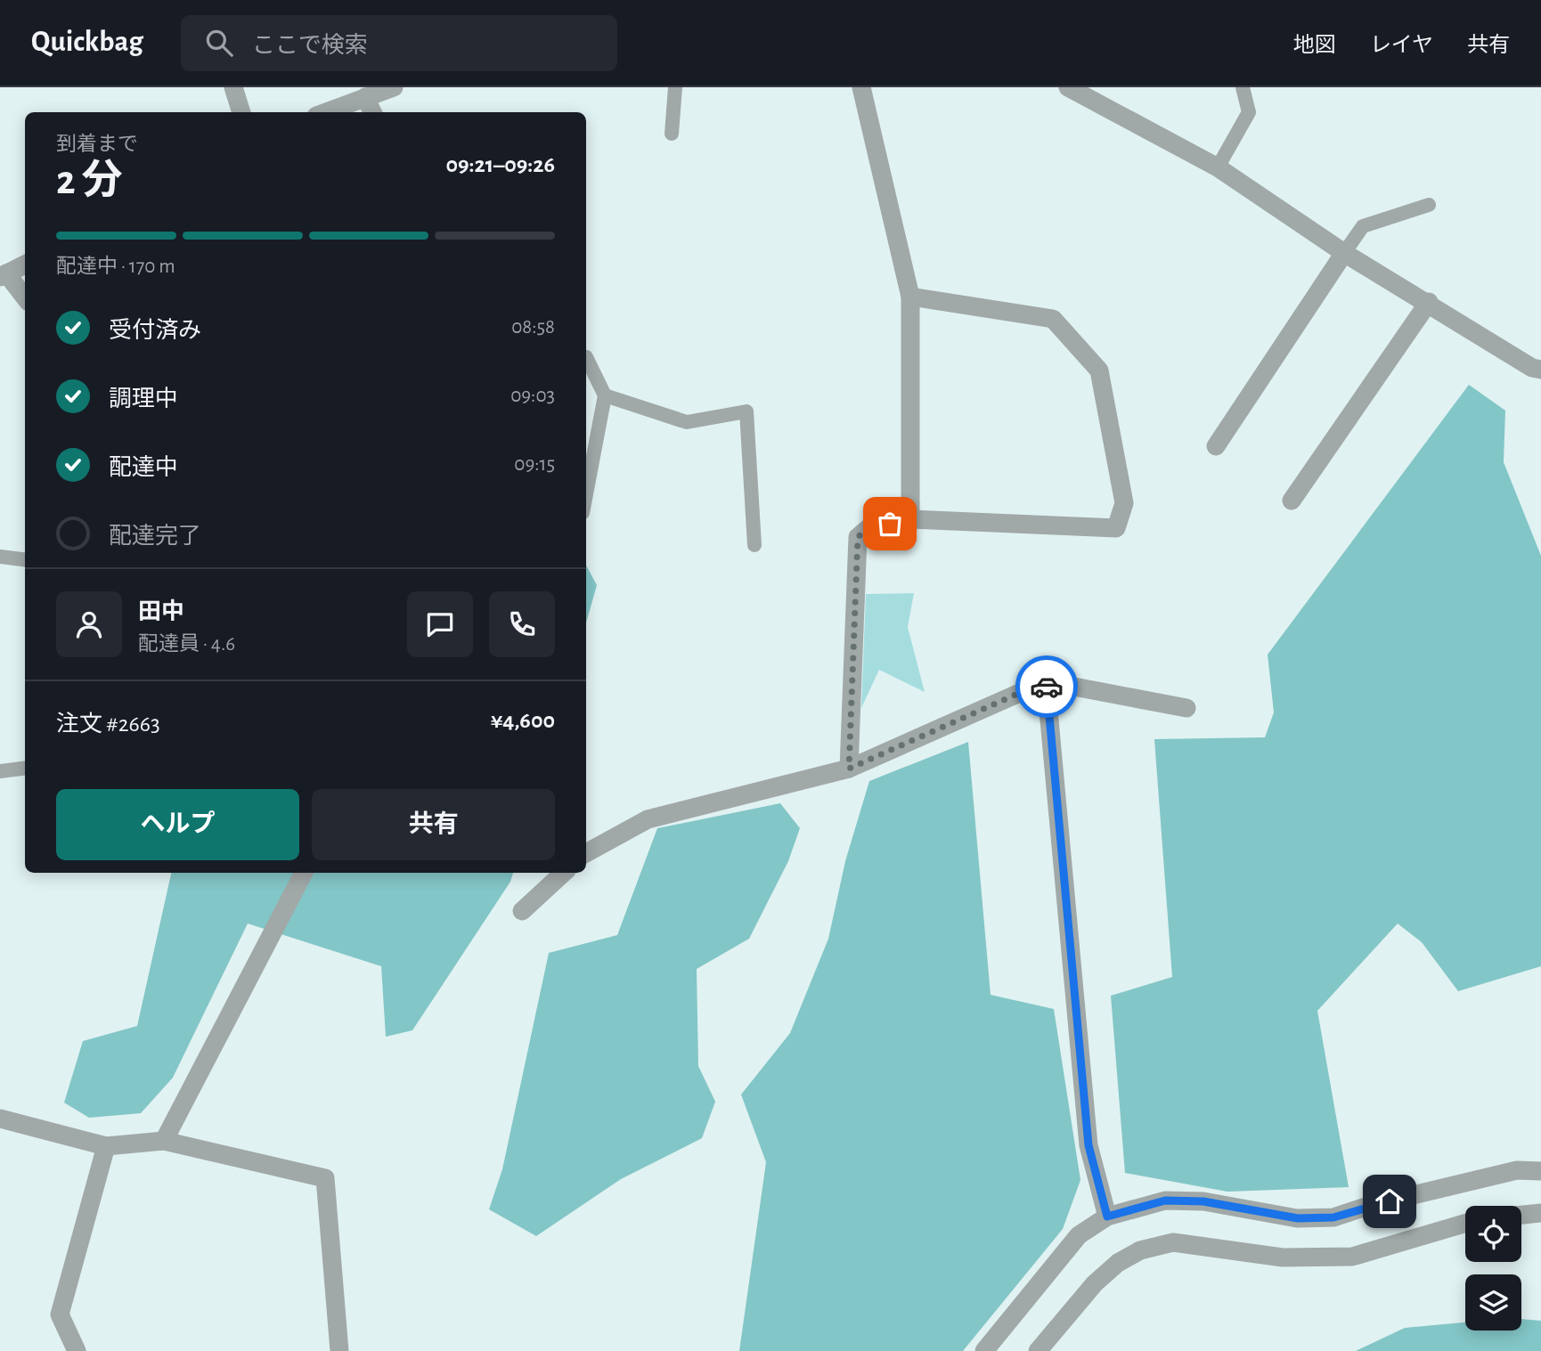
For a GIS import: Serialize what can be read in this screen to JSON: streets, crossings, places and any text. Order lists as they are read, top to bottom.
{
  "page": {
    "header": "Quickbag",
    "search": "ここで検索",
    "nav": ["地図", "レイヤ", "共有"],
    "heading": ["2 分", "到着まで", "09:21–09:26"],
    "panel": [
      "田中",
      "配達員 · 4.6",
      "注文 #2663",
      "¥4,600"
    ],
    "bar": "配達中 · 170 m",
    "list": [
      ["受付済み", "08:58"],
      ["調理中", "09:03"],
      ["配達中", "09:15"],
      "配達完了"
    ],
    "buttons": ["ヘルプ", "共有"]
  }
}
